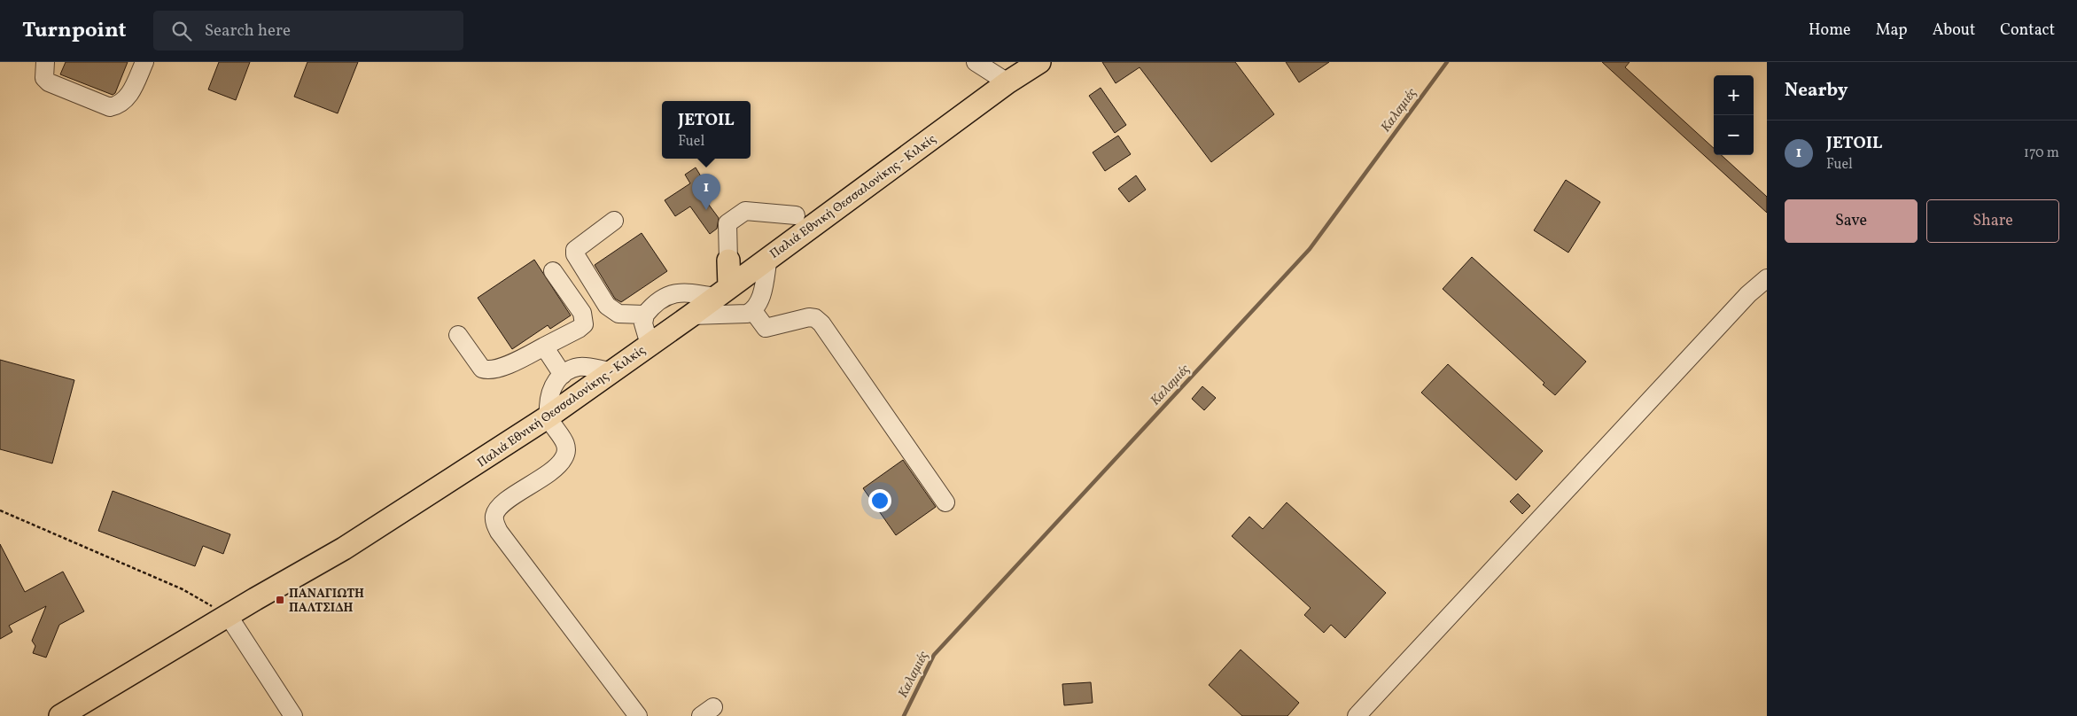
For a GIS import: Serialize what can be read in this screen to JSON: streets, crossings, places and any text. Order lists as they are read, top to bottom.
{
  "streets": {
    "main road": ["Παλιά Εθνική Θεσσαλονίκης - Κιλκίς"]
  },
  "water": ["Καλαμιές"],
  "places": {
    "transit": ["ΠΑΝΑΓΙΩΤΗ ΠΑΛΤΣΙΔΗ"]
  },
  "page": {
    "header": "Turnpoint",
    "search": "Search here",
    "nav": [
      "Home",
      "Map",
      "About",
      "Contact"
    ],
    "heading": "Nearby",
    "map_buttons": ["+", "−"],
    "popup": ["JETOIL", "Fuel"],
    "list": [
      {
        "mark": "1",
        "name": "JETOIL",
        "note": "Fuel",
        "value": "170 m"
      }
    ],
    "pins": "1",
    "buttons": ["Save", "Share"]
  }
}
